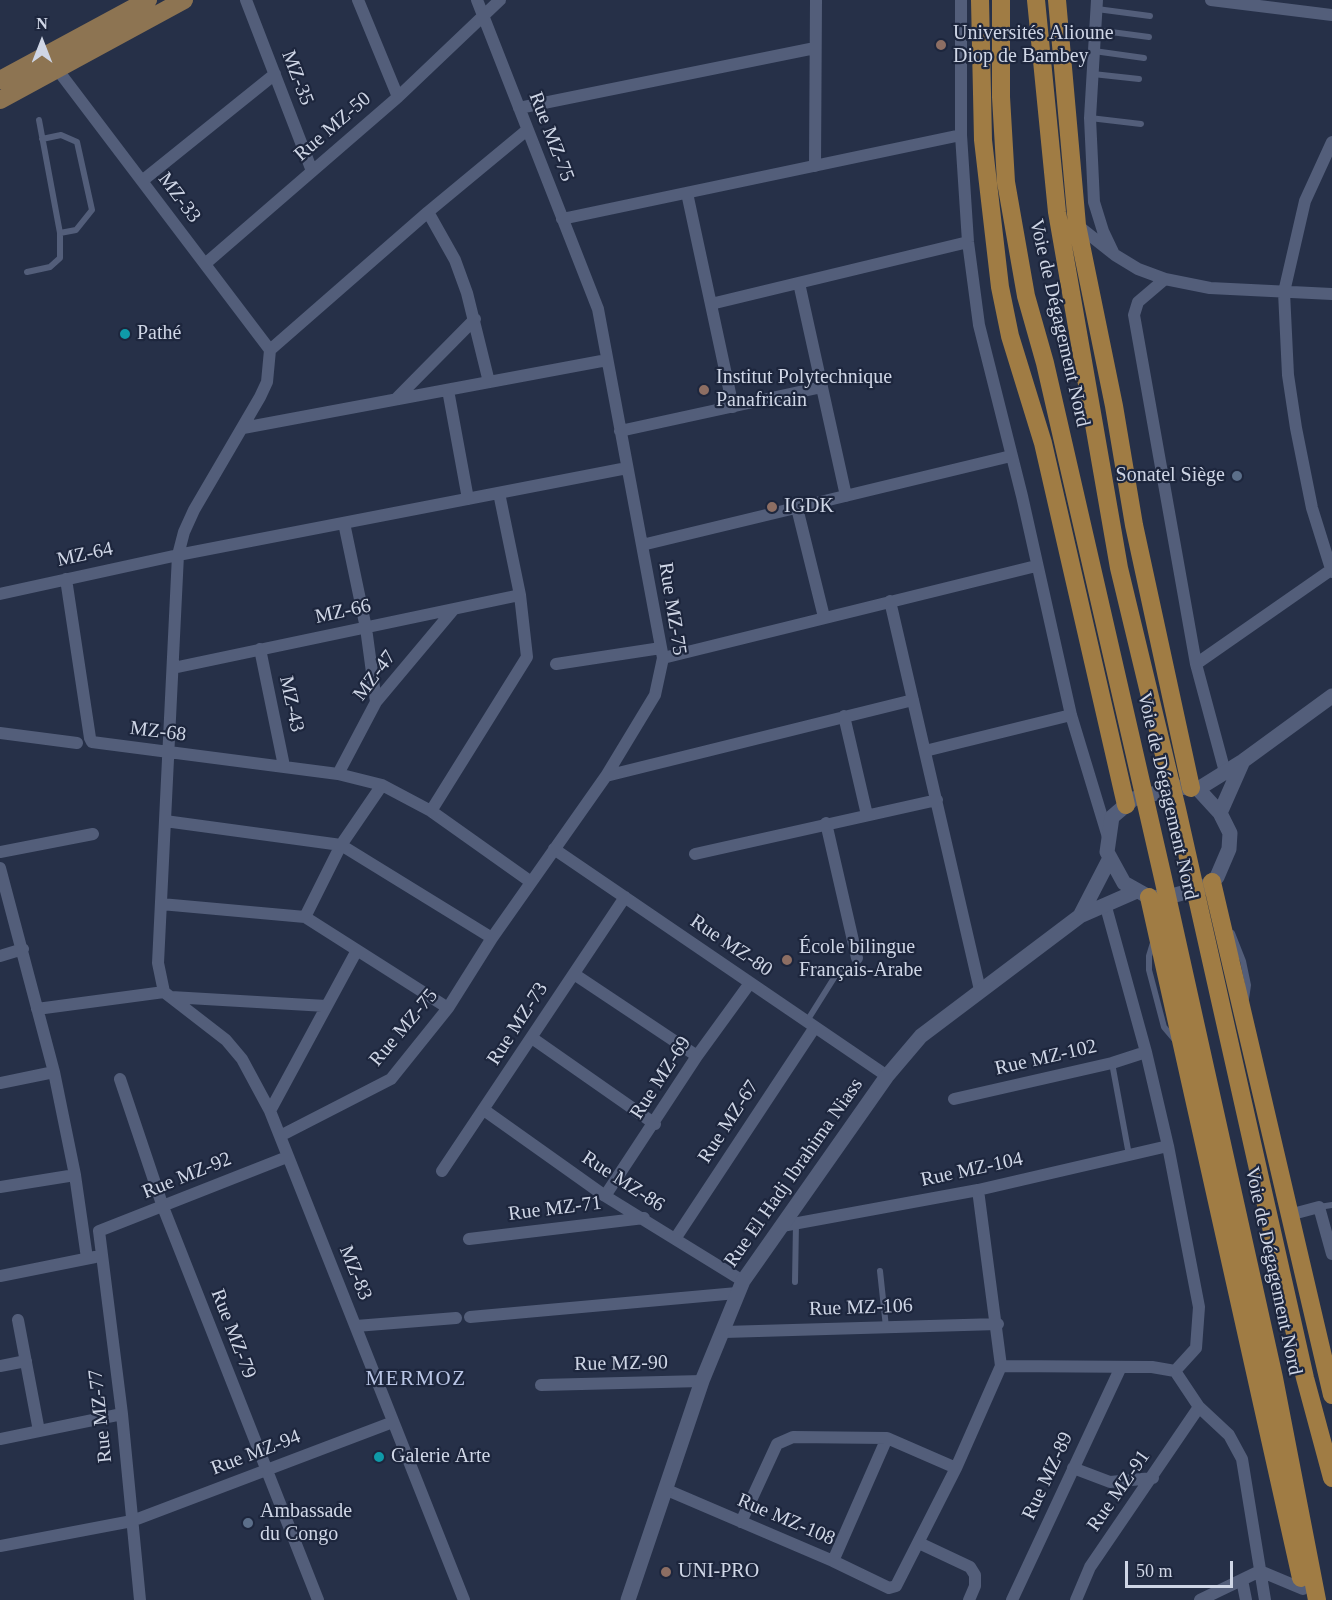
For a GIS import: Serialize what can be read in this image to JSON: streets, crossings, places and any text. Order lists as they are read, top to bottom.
{
  "streets": {
    "highway": ["Voie de Dégagement Nord"],
    "street": [
      "MZ-35",
      "Rue MZ-50",
      "Rue MZ-75",
      "MZ-33",
      "MZ-64",
      "MZ-66",
      "MZ-47",
      "MZ-43",
      "MZ-68",
      "Rue MZ-80",
      "Rue MZ-73",
      "Rue MZ-102",
      "Rue MZ-69",
      "Rue MZ-67",
      "Rue MZ-104",
      "Rue El Hadj Ibrahima Niass",
      "Rue MZ-92",
      "Rue MZ-86",
      "Rue MZ-71",
      "MZ-83",
      "Rue MZ-106",
      "Rue MZ-79",
      "Rue MZ-90",
      "Rue MZ-77",
      "Rue MZ-94",
      "Rue MZ-89",
      "Rue MZ-91",
      "Rue MZ-108"
    ]
  },
  "crossings": [
    ["MZ-35", "Rue MZ-50"],
    ["Rue MZ-50", "Rue MZ-75"],
    ["Rue MZ-50", "MZ-33"],
    ["Rue MZ-75", "MZ-64"],
    ["Rue MZ-75", "MZ-68"],
    ["Rue MZ-75", "Rue MZ-80"],
    ["Rue MZ-75", "MZ-83"],
    ["MZ-64", "MZ-68"],
    ["MZ-66", "MZ-47"],
    ["MZ-66", "MZ-43"],
    ["MZ-47", "MZ-68"],
    ["MZ-43", "MZ-68"],
    ["Rue MZ-80", "Rue MZ-73"],
    ["Rue MZ-80", "Rue MZ-69"],
    ["Rue MZ-80", "Rue MZ-67"],
    ["Rue MZ-80", "Rue El Hadj Ibrahima Niass"],
    ["Rue MZ-73", "Rue MZ-86"],
    ["Rue MZ-69", "Rue MZ-86"],
    ["Rue MZ-67", "Rue MZ-86"],
    ["Rue MZ-104", "Rue El Hadj Ibrahima Niass"],
    ["Rue El Hadj Ibrahima Niass", "Rue MZ-86"],
    ["Rue El Hadj Ibrahima Niass", "Rue MZ-106"],
    ["Rue El Hadj Ibrahima Niass", "Rue MZ-90"],
    ["Rue El Hadj Ibrahima Niass", "Rue MZ-108"],
    ["Rue MZ-92", "MZ-83"],
    ["Rue MZ-92", "Rue MZ-79"],
    ["Rue MZ-92", "Rue MZ-77"],
    ["Rue MZ-86", "Rue MZ-71"],
    ["MZ-83", "Rue MZ-94"],
    ["Rue MZ-79", "Rue MZ-94"],
    ["Rue MZ-77", "Rue MZ-94"]
  ],
  "districts": ["MERMOZ"],
  "places": [
    "Universités Alioune Diop de Bambey",
    "Pathé",
    "Institut Polytechnique Panafricain",
    "Sonatel Siège",
    "IGDK",
    "École bilingue Français-Arabe",
    "Galerie Arte",
    "Ambassade du Congo",
    "UNI-PRO"
  ],
  "scale_bar": "50 m",
  "north": "top"
}
